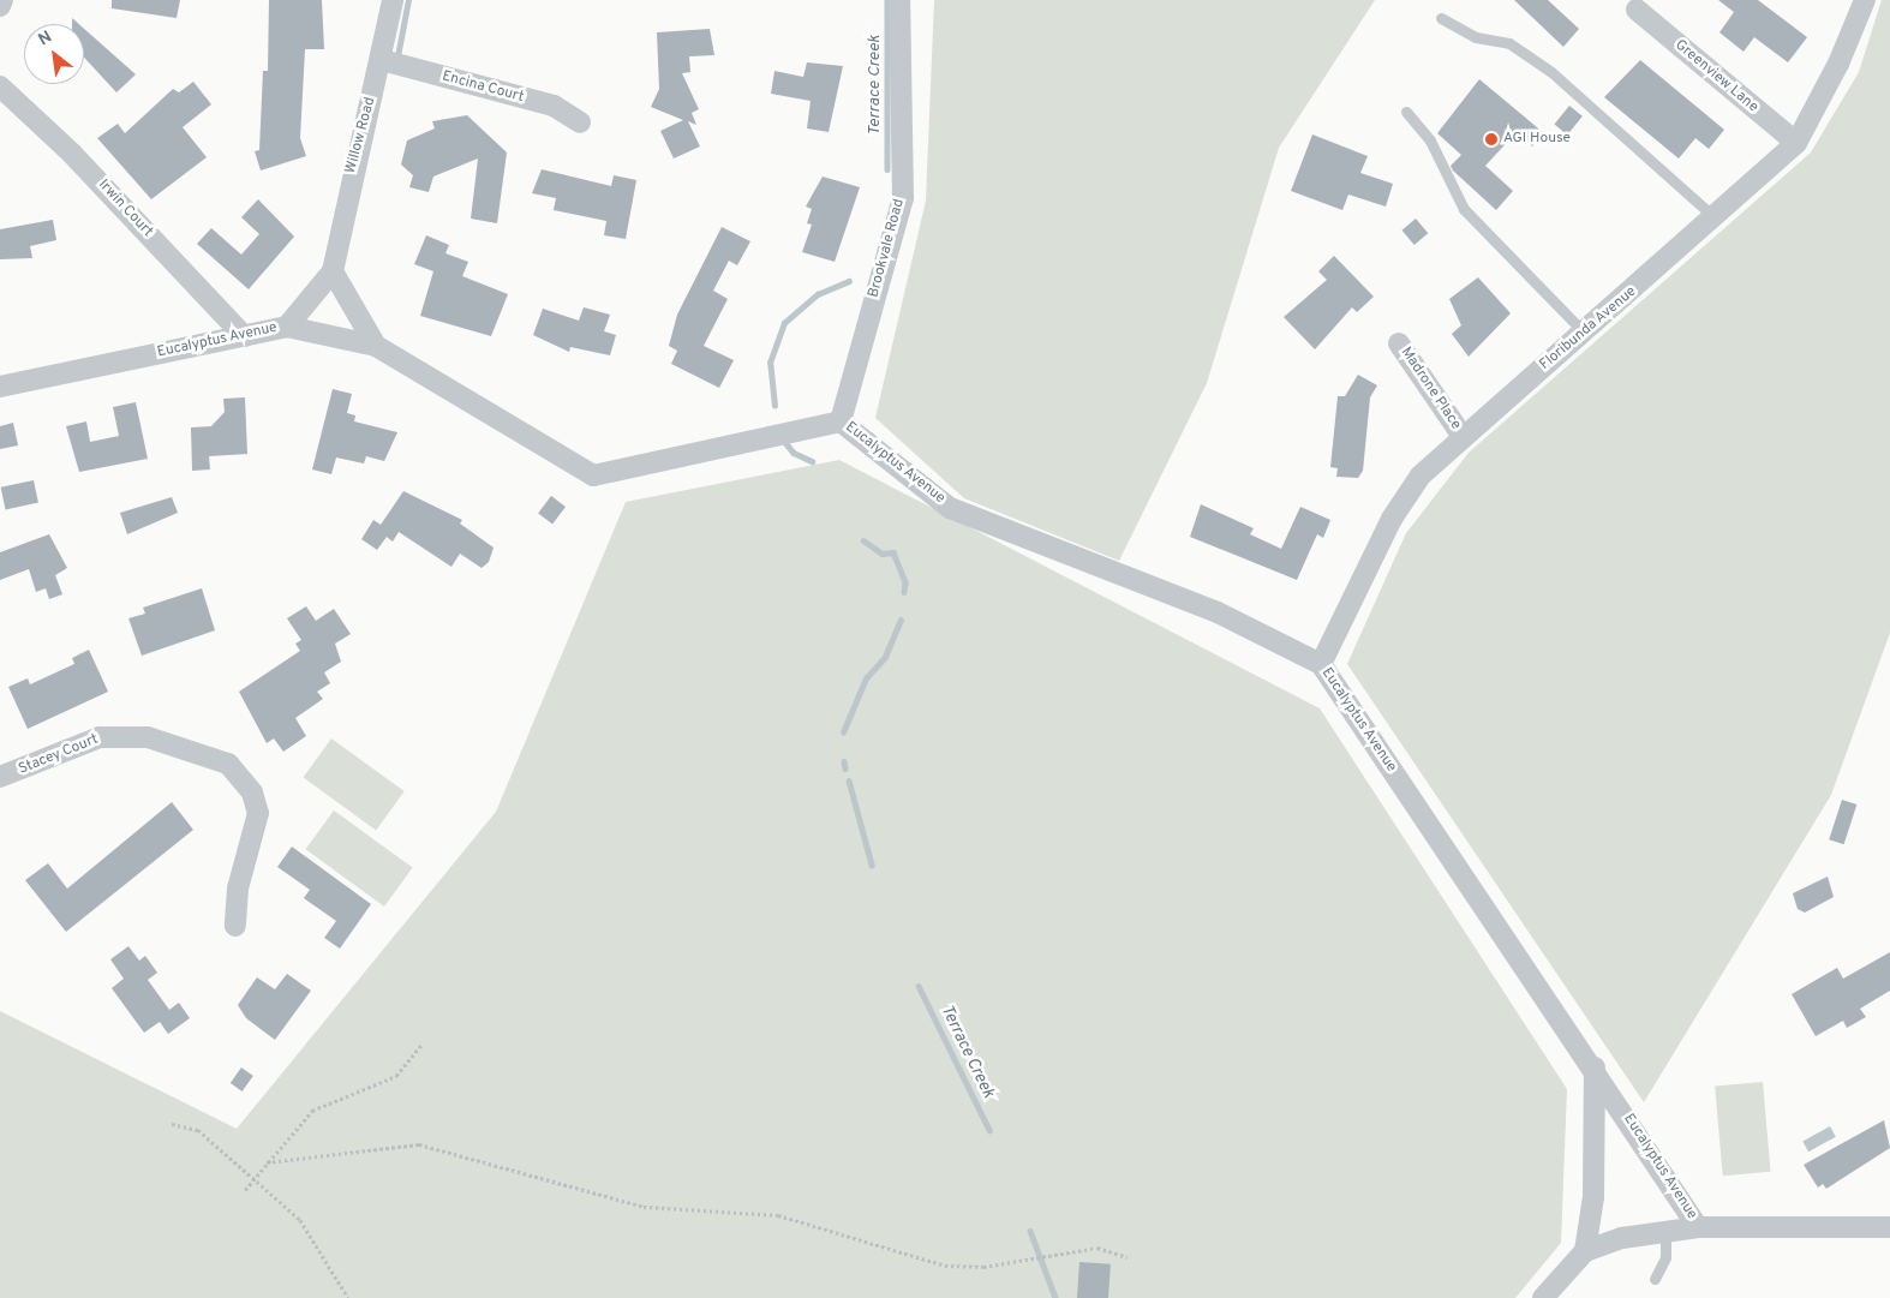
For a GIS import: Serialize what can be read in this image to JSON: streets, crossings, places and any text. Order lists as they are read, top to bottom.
{
  "streets": {
    "street": [
      "Greenview Lane",
      "Encina Court",
      "Willow Road",
      "Irwin Court",
      "Brookvale Road",
      "Floribunda Avenue",
      "Eucalyptus Avenue",
      "Madrone Place",
      "Stacey Court"
    ]
  },
  "crossings": [
    ["Greenview Lane", "Floribunda Avenue"],
    ["Encina Court", "Willow Road"],
    ["Irwin Court", "Eucalyptus Avenue"],
    ["Brookvale Road", "Eucalyptus Avenue"],
    ["Floribunda Avenue", "Eucalyptus Avenue"],
    ["Floribunda Avenue", "Madrone Place"]
  ],
  "water": ["Terrace Creek"],
  "places": ["AGI House"],
  "north": "top left"
}
